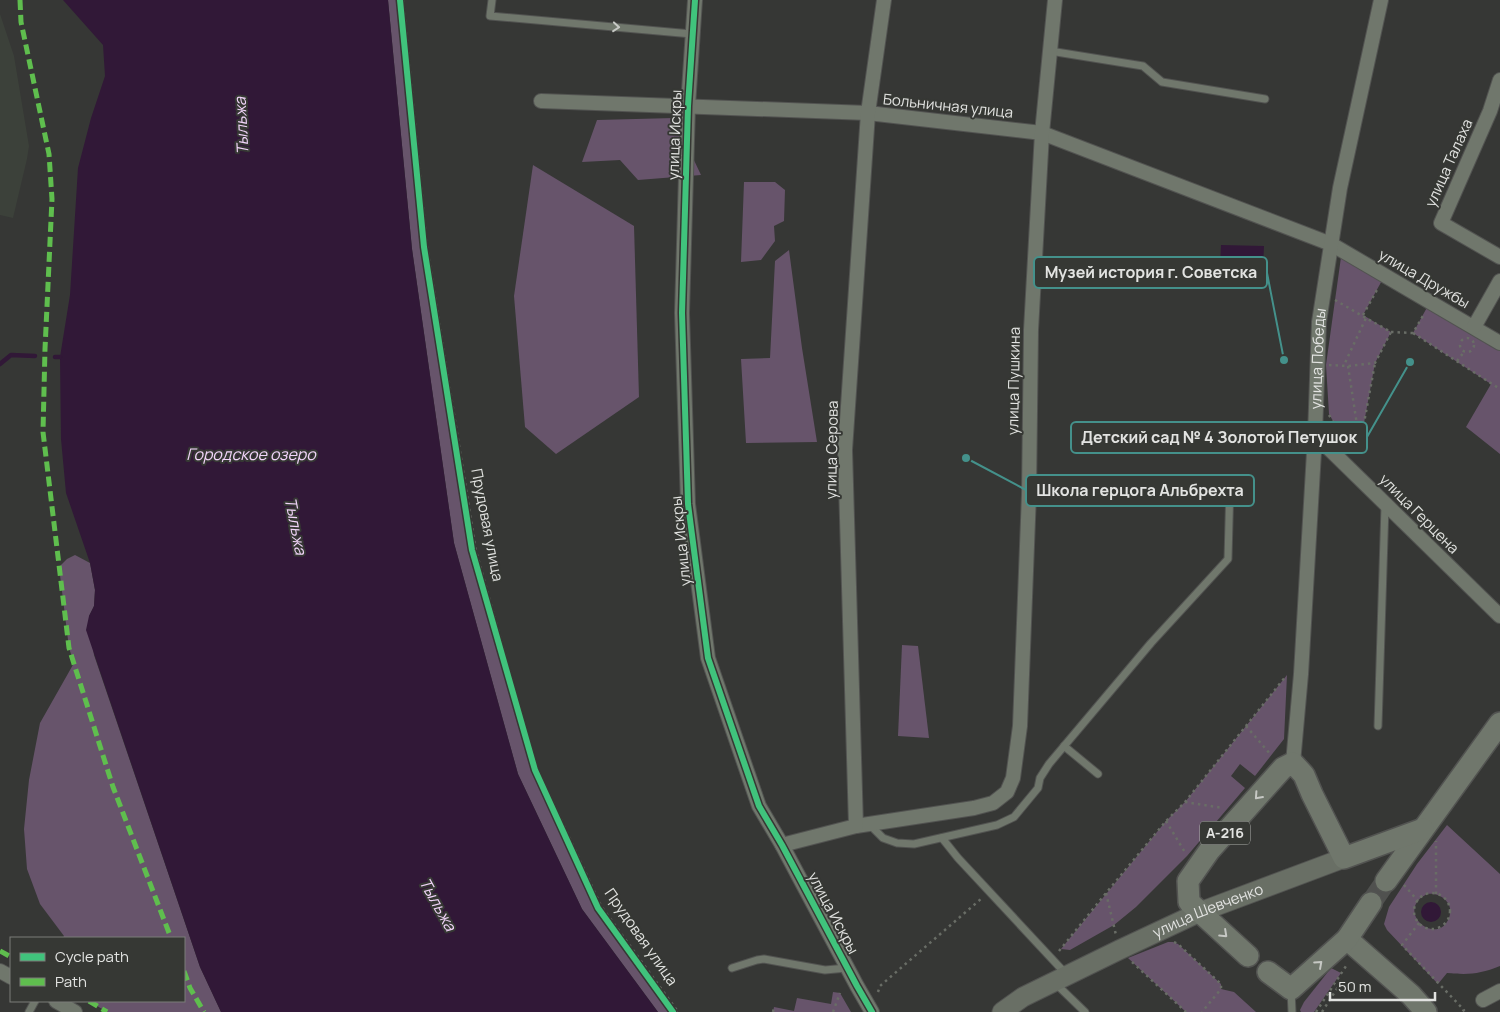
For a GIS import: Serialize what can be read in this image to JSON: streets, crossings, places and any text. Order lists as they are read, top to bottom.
{
  "streets": {
    "main road": ["А-216", "улица Шевченко"],
    "street": [
      "Больничная улица",
      "улица Искры",
      "улица Талаха",
      "улица Дружбы",
      "улица Победы",
      "улица Пушкина",
      "улица Серова",
      "улица Герцена"
    ],
    "cycle path": ["Прудовая улица"]
  },
  "crossings": [
    ["Больничная улица", "улица Искры"],
    ["Больничная улица", "улица Дружбы"],
    ["Больничная улица", "улица Победы"],
    ["Больничная улица", "улица Пушкина"],
    ["Больничная улица", "улица Серова"],
    ["улица Дружбы", "улица Победы"],
    ["улица Победы", "улица Герцена"],
    ["улица Победы", "А-216"],
    ["улица Пушкина", "улица Серова"],
    ["А-216", "улица Шевченко"]
  ],
  "water": ["Тыльжа", "Городское озеро"],
  "places": ["Музей история г. Советска", "Детский сад № 4 Золотой Петушок", "Школа герцога Альбрехта"],
  "legend": ["Cycle path", "Path"],
  "scale_bar": "50 m"
}
